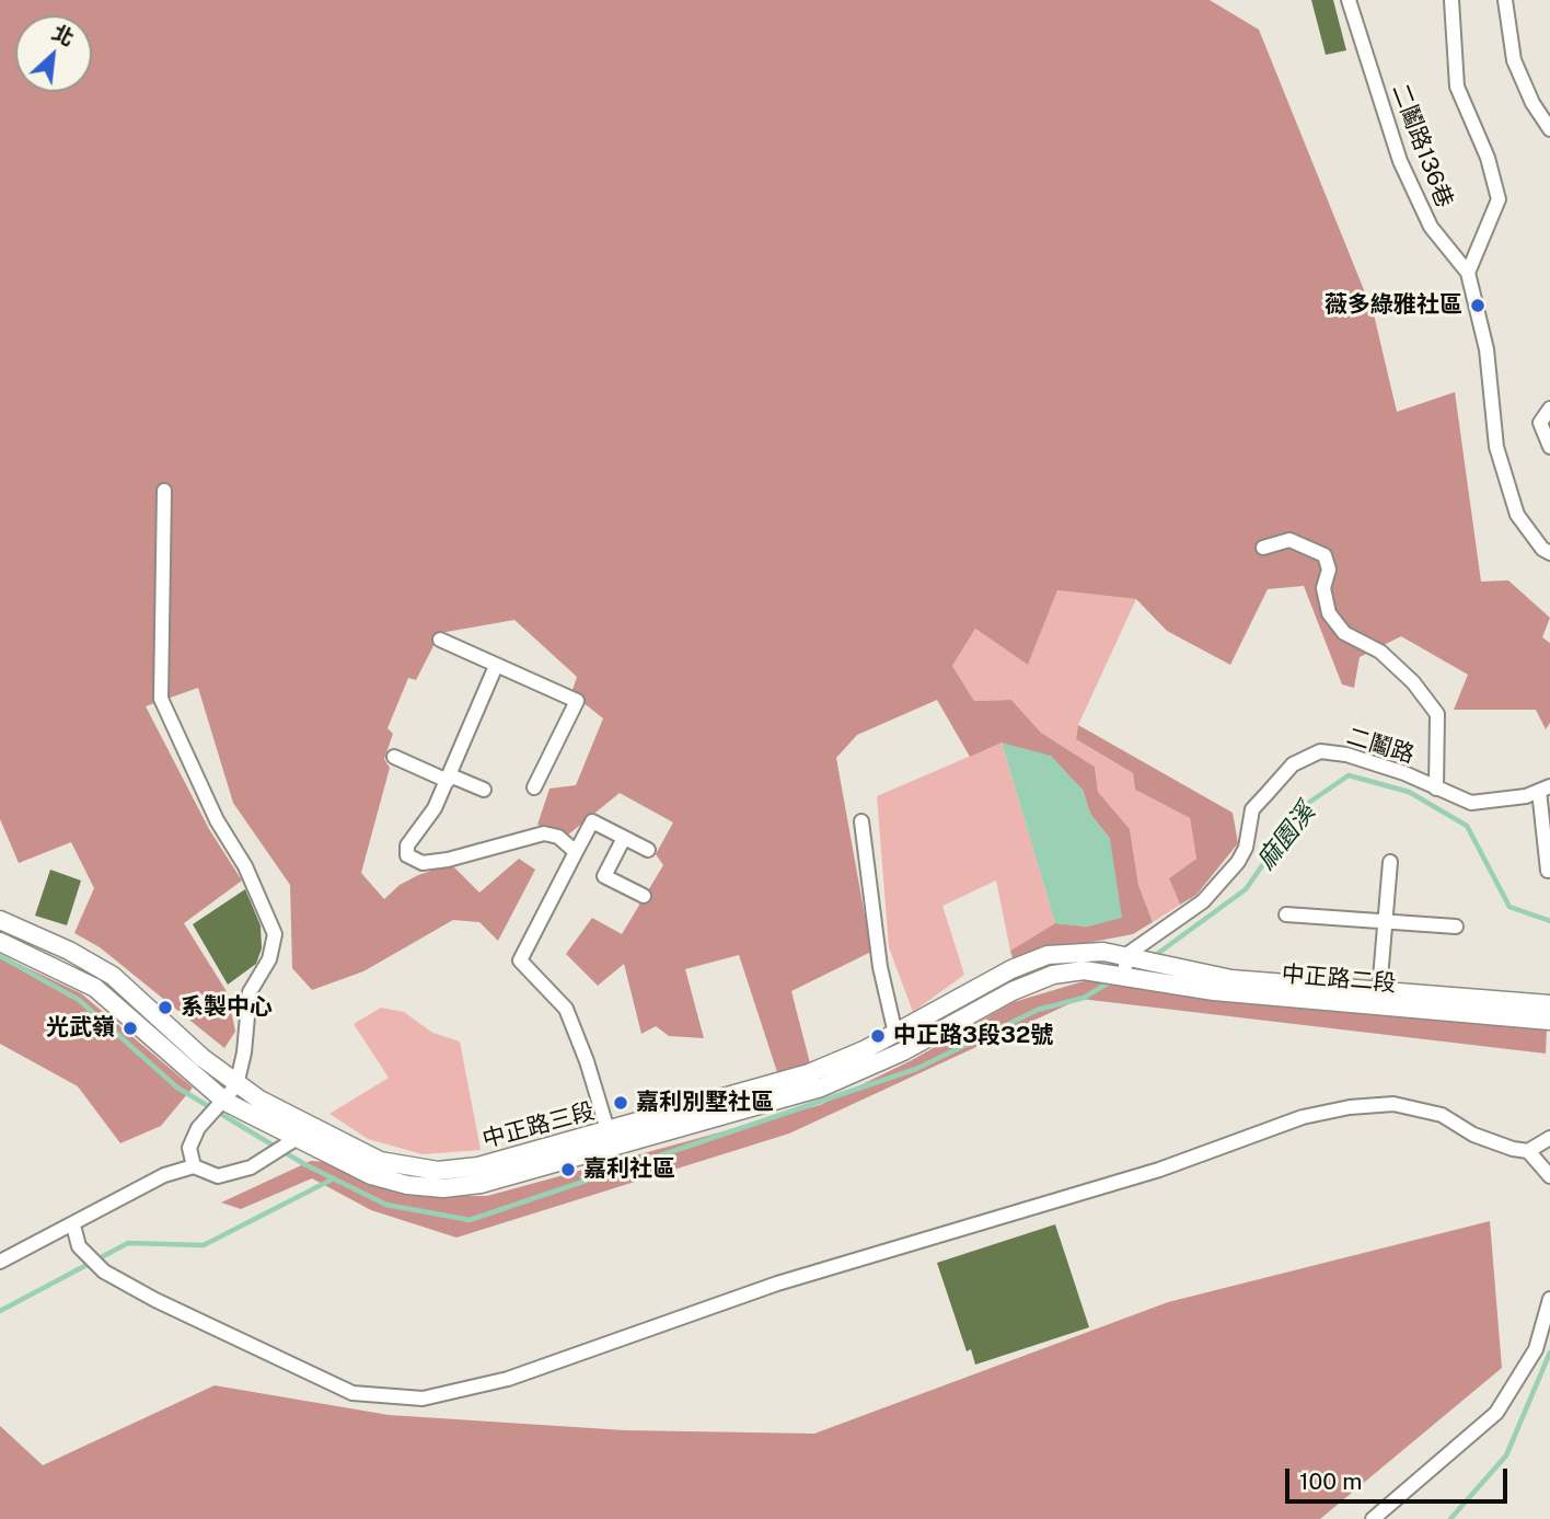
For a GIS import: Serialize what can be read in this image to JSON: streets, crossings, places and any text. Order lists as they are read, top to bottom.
{
  "streets": {
    "main road": ["中正路二段", "中正路三段"],
    "street": ["二鬮路136巷", "二鬮路"]
  },
  "crossings": [
    ["二鬮路", "中正路二段"],
    ["二鬮路", "中正路三段"],
    ["中正路二段", "中正路三段"]
  ],
  "water": ["麻園溪"],
  "places": [
    "薇多綠雅社區",
    "系製中心",
    "光武嶺",
    "中正路3段32號",
    "嘉利別墅社區",
    "嘉利社區"
  ],
  "scale_bar": "100 m",
  "north": "top right"
}
